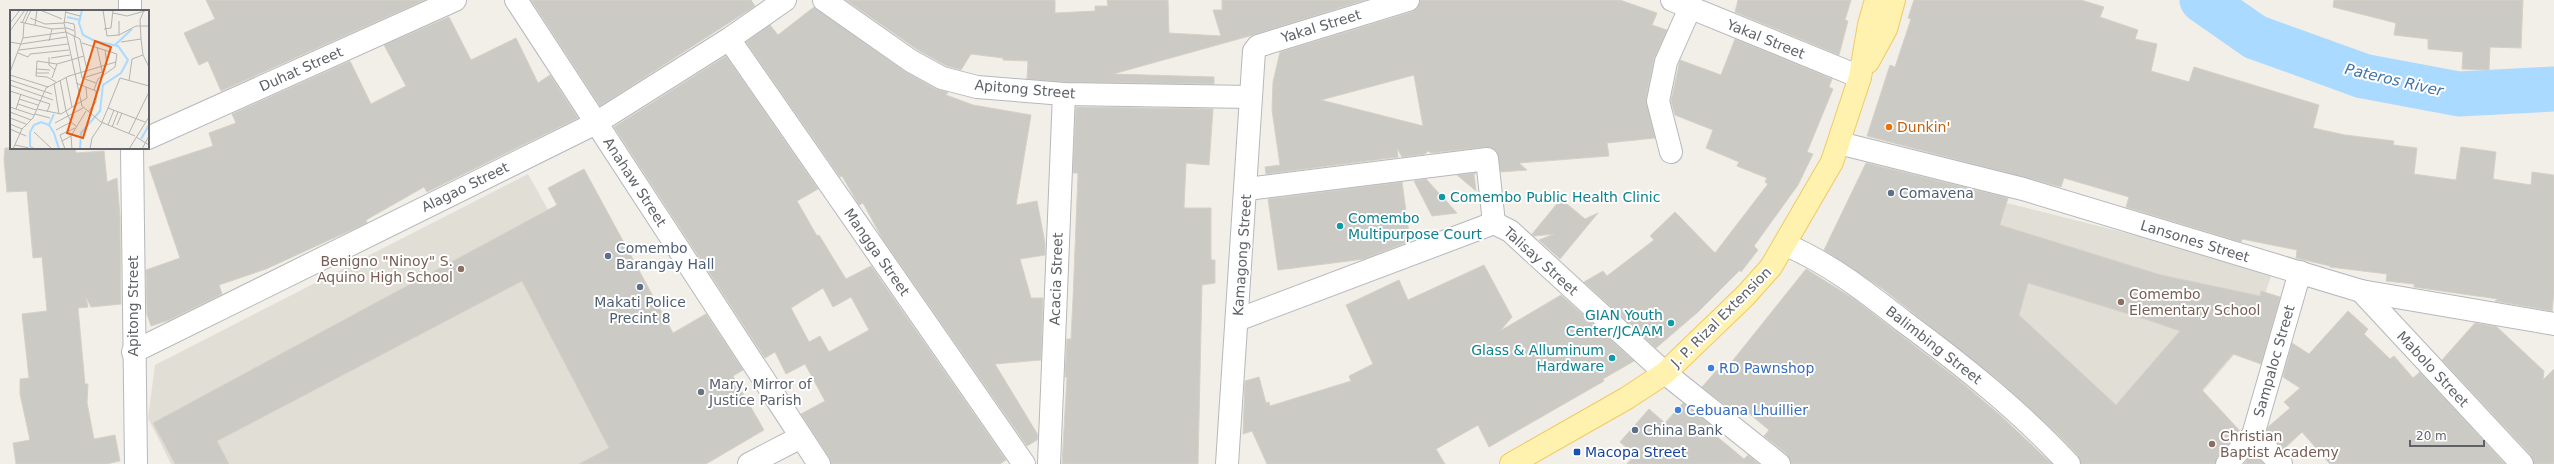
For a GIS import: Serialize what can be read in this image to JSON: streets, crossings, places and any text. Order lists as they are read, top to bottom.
{
  "streets": {
    "main road": ["J. P. Rizal Extension"],
    "street": [
      "Yakal Street",
      "Duhat Street",
      "Apitong Street",
      "Anahaw Street",
      "Alagao Street",
      "Lansones Street",
      "Mangga Street",
      "Kamagong Street",
      "Talisay Street",
      "Acacia Street",
      "Balimbing Street",
      "Sampaloc Street",
      "Mabolo Street"
    ]
  },
  "crossings": [
    ["Yakal Street", "Kamagong Street"],
    ["Yakal Street", "J. P. Rizal Extension"],
    ["Apitong Street", "Alagao Street"],
    ["Apitong Street", "Kamagong Street"],
    ["Apitong Street", "Acacia Street"],
    ["Anahaw Street", "Alagao Street"],
    ["Alagao Street", "Mangga Street"],
    ["Lansones Street", "J. P. Rizal Extension"],
    ["Lansones Street", "Sampaloc Street"],
    ["Lansones Street", "Mabolo Street"],
    ["Kamagong Street", "Talisay Street"],
    ["Talisay Street", "J. P. Rizal Extension"],
    ["J. P. Rizal Extension", "Balimbing Street"]
  ],
  "water": ["Pateros River"],
  "places": {
    "other": [
      "Dunkin'",
      "Comavena",
      "Comembo Public Health Clinic",
      "Comembo Multipurpose Court",
      "Comembo Barangay Hall",
      "Benigno \"Ninoy\" S. Aquino High School",
      "Makati Police Precint 8",
      "Comembo Elementary School",
      "GIAN Youth Center/JCAAM",
      "Glass & Alluminum Hardware",
      "RD Pawnshop",
      "Mary, Mirror of Justice Parish",
      "Cebuana Lhuillier",
      "China Bank",
      "Christian Baptist Academy"
    ],
    "transit": ["Macopa Street"]
  },
  "scale_bar": "20 m"
}
